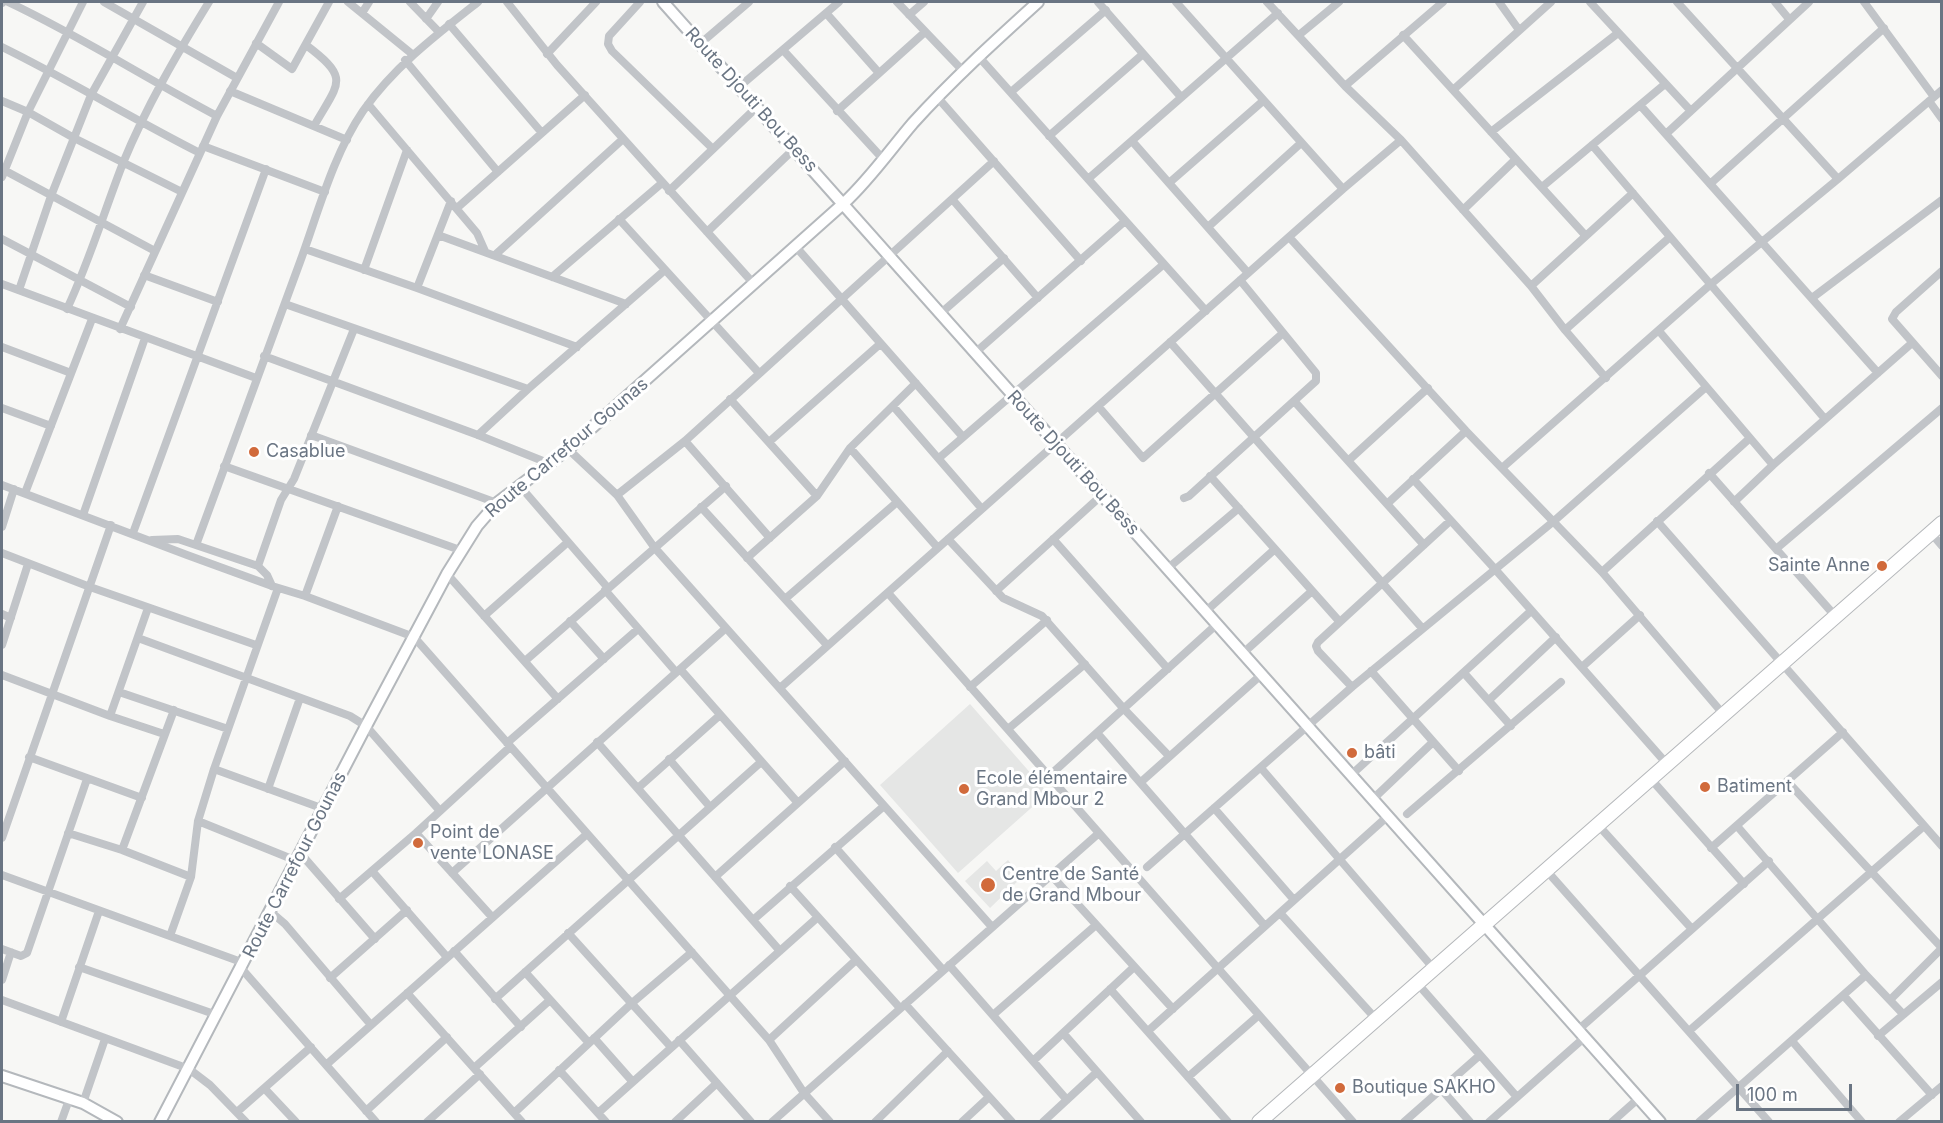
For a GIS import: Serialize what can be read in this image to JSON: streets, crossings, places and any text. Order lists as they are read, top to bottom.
{
  "streets": {
    "main road": ["Route Djouti Bou Bess", "Route Carrefour Gounas"]
  },
  "crossings": [
    ["Route Djouti Bou Bess", "Route Carrefour Gounas"]
  ],
  "places": [
    "Casablue",
    "Sainte Anne",
    "bâti",
    "Batiment",
    "Ecole élémentaire Grand Mbour 2",
    "Point de vente LONASE",
    "Centre de Santé de Grand Mbour",
    "Boutique SAKHO"
  ],
  "scale_bar": "100 m"
}
